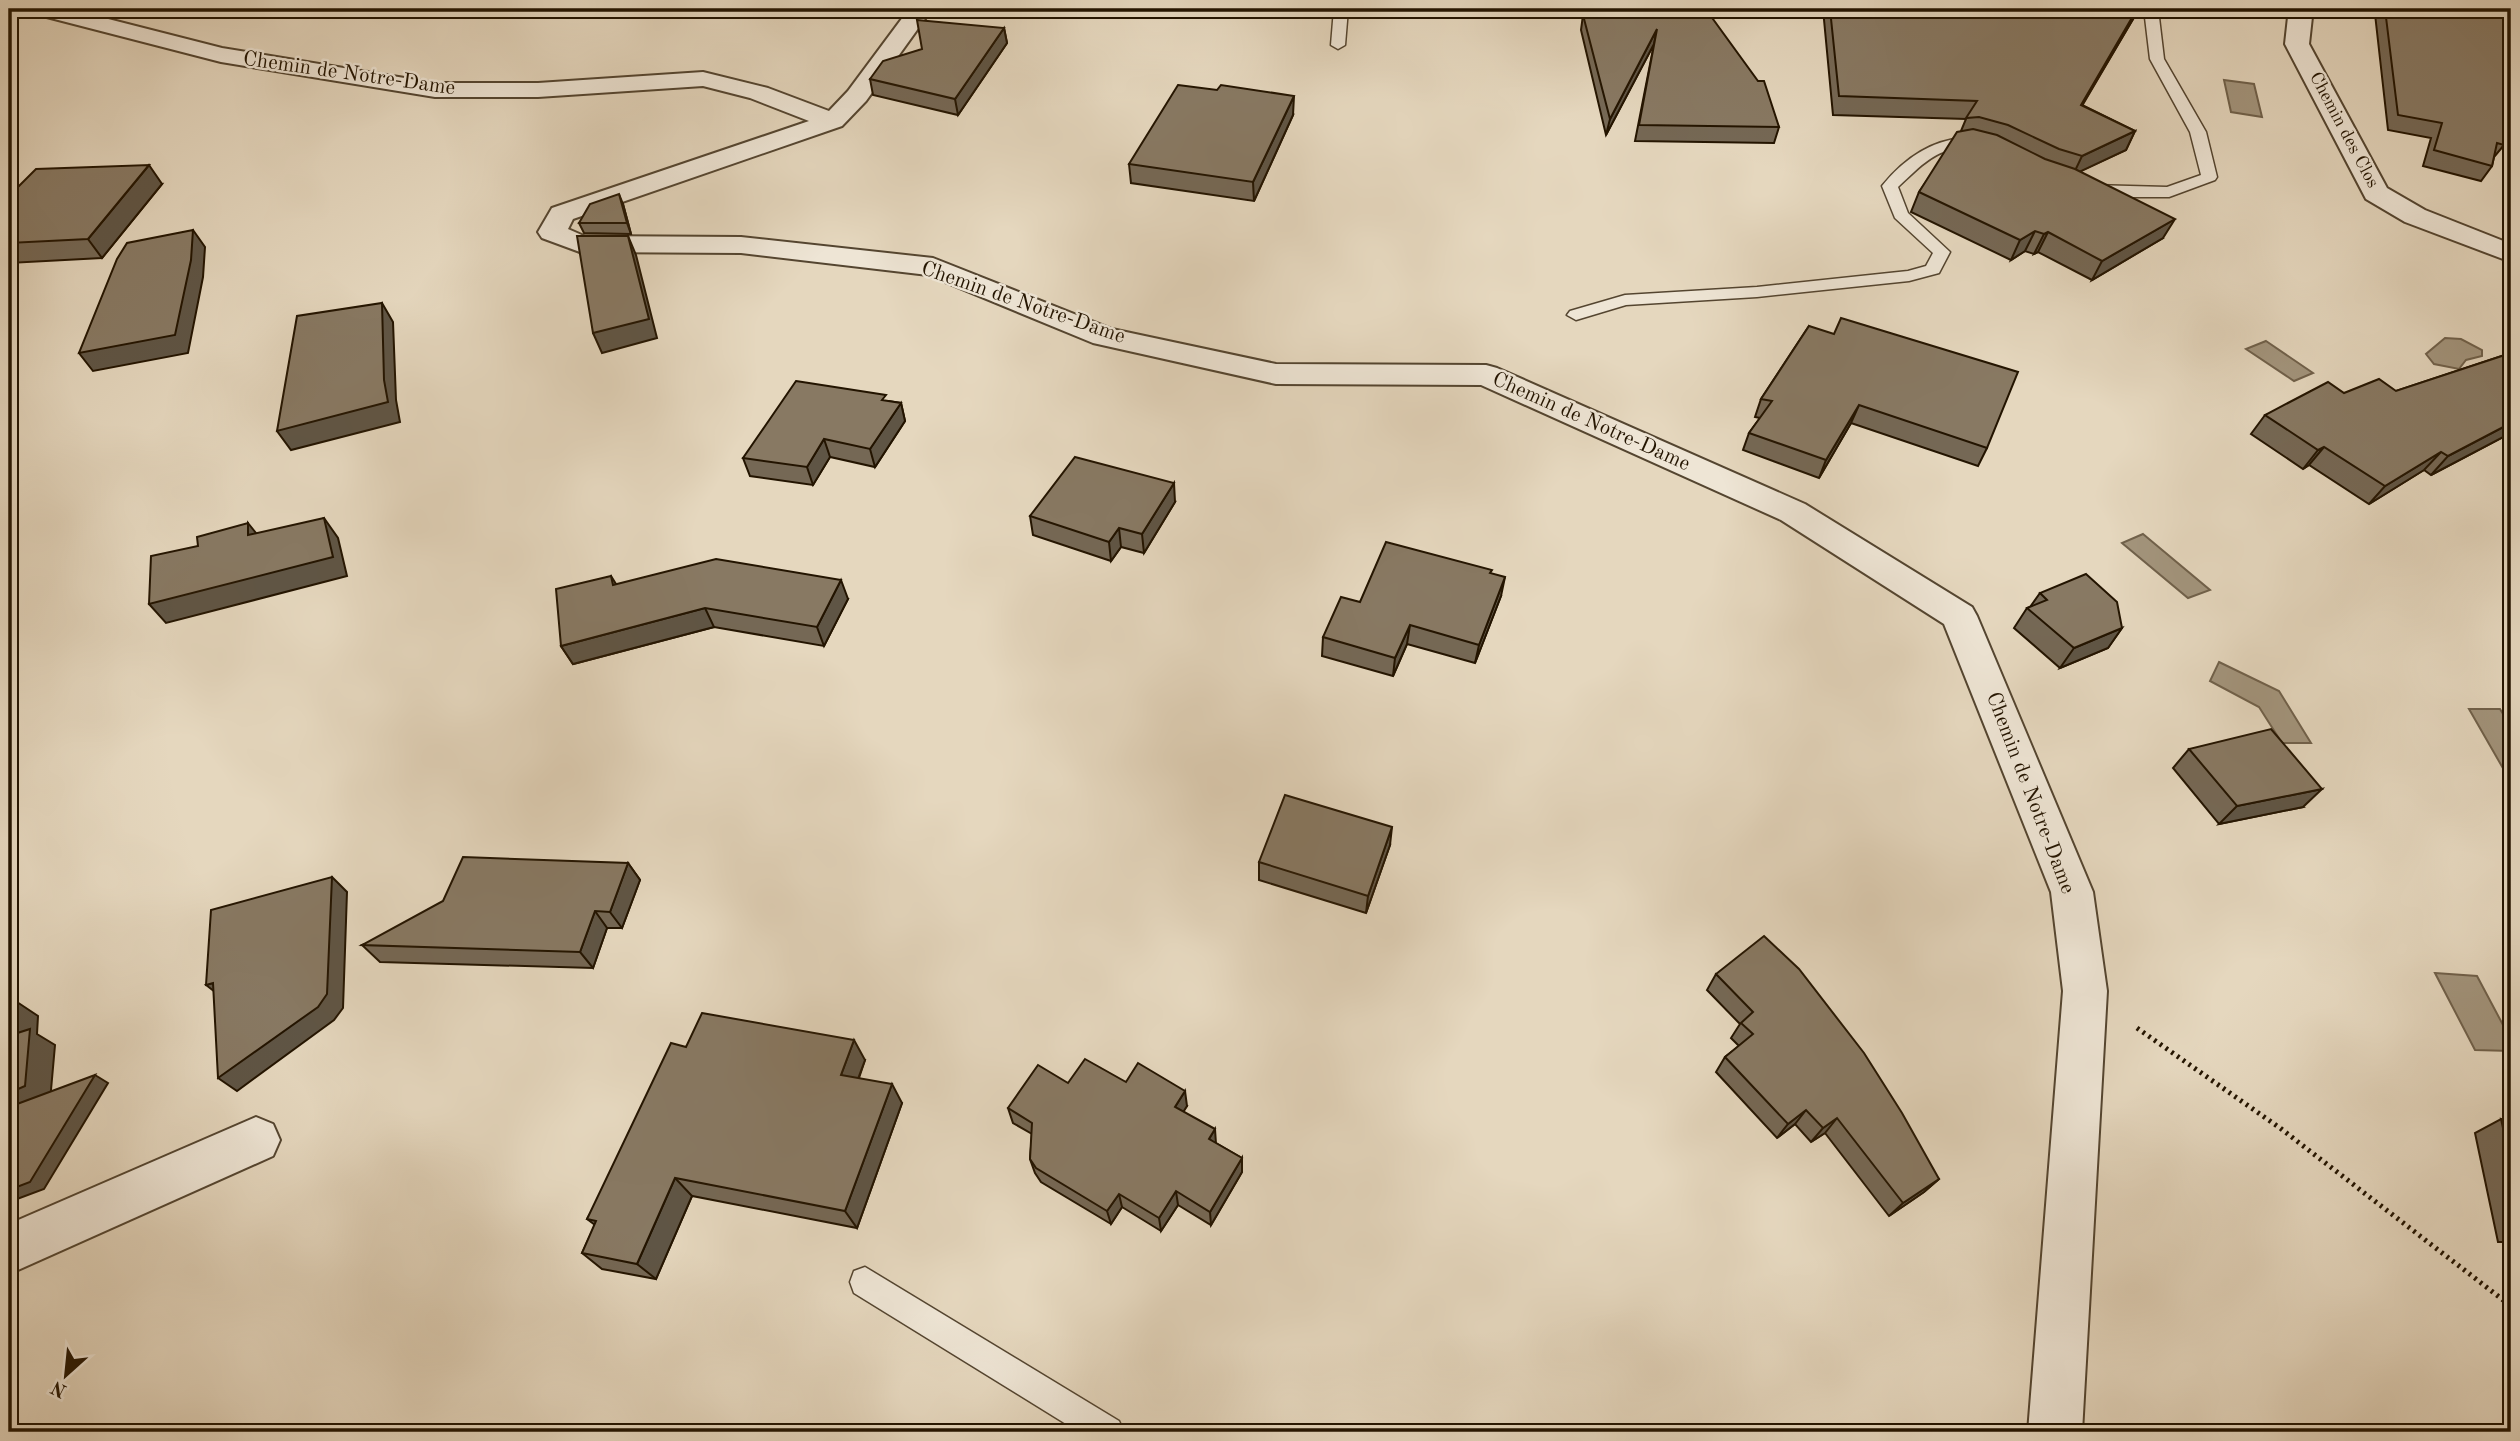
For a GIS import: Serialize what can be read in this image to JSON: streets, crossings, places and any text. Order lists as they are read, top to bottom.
{
  "streets": {
    "street": ["Chemin de Notre-Dame", "Chemin des Clos"]
  },
  "north": "bottom left"
}
